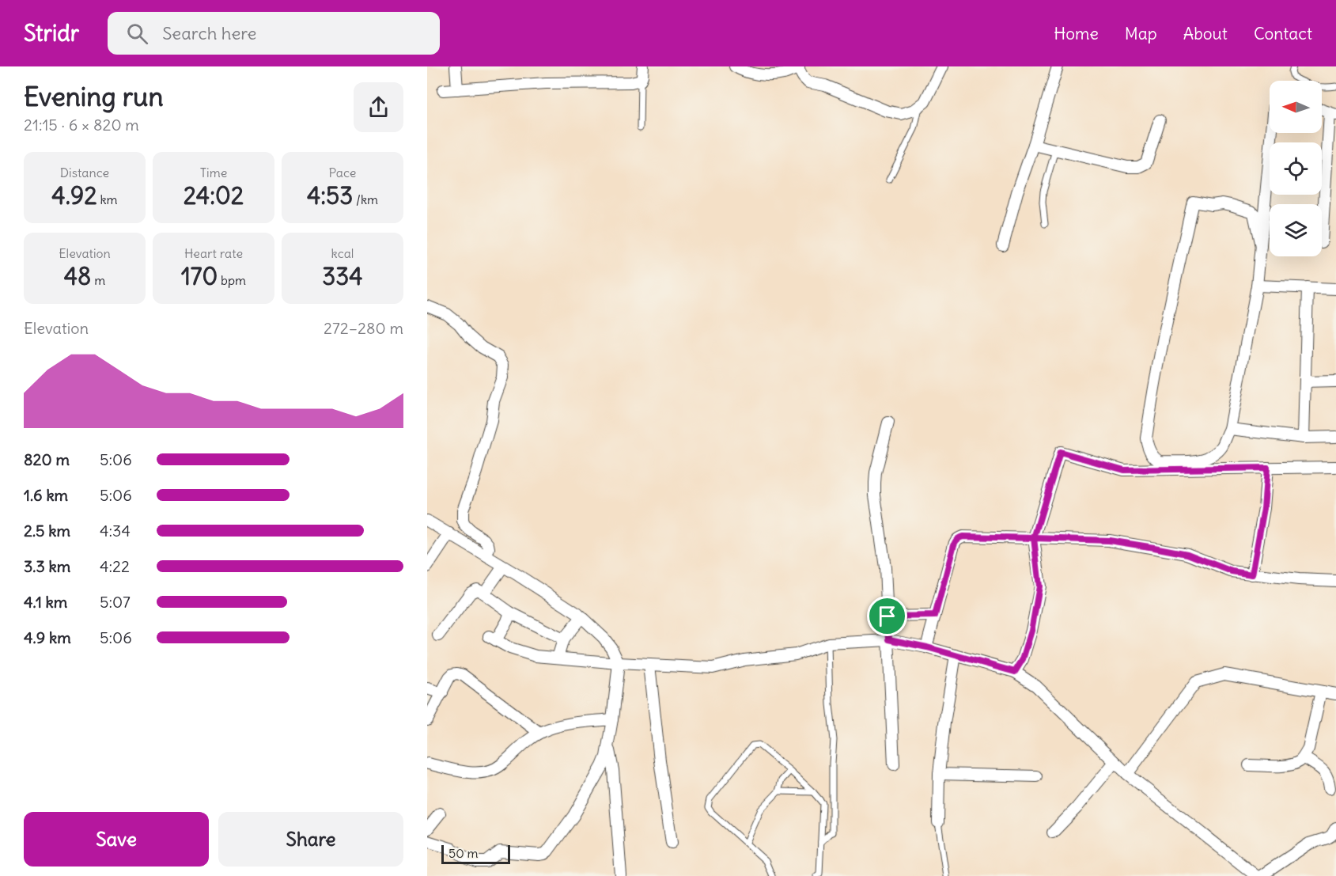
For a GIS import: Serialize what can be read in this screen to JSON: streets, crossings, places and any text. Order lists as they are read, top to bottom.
{
  "scale_bar": "50 m",
  "north": "left",
  "page": {
    "header": "Stridr",
    "search": "Search here",
    "nav": [
      "Home",
      "Map",
      "About",
      "Contact"
    ],
    "heading": ["Evening run", "21:15 · 6 × 820 m"],
    "stats": [
      ["Distance", "4.92 km"],
      ["Time", "24:02"],
      ["Pace", "4:53 /km"],
      ["Elevation", "48 m"],
      ["Heart rate", "170 bpm"],
      ["kcal", "334"]
    ],
    "chart": ["Elevation", "272–280 m"],
    "list": [
      {
        "name": "820 m",
        "note": "5:06"
      },
      {
        "name": "1.6 km",
        "note": "5:06"
      },
      {
        "name": "2.5 km",
        "note": "4:34"
      },
      {
        "name": "3.3 km",
        "note": "4:22"
      },
      {
        "name": "4.1 km",
        "note": "5:07"
      },
      {
        "name": "4.9 km",
        "note": "5:06"
      }
    ],
    "buttons": ["Save", "Share"],
    "scale": "50 m"
  }
}
